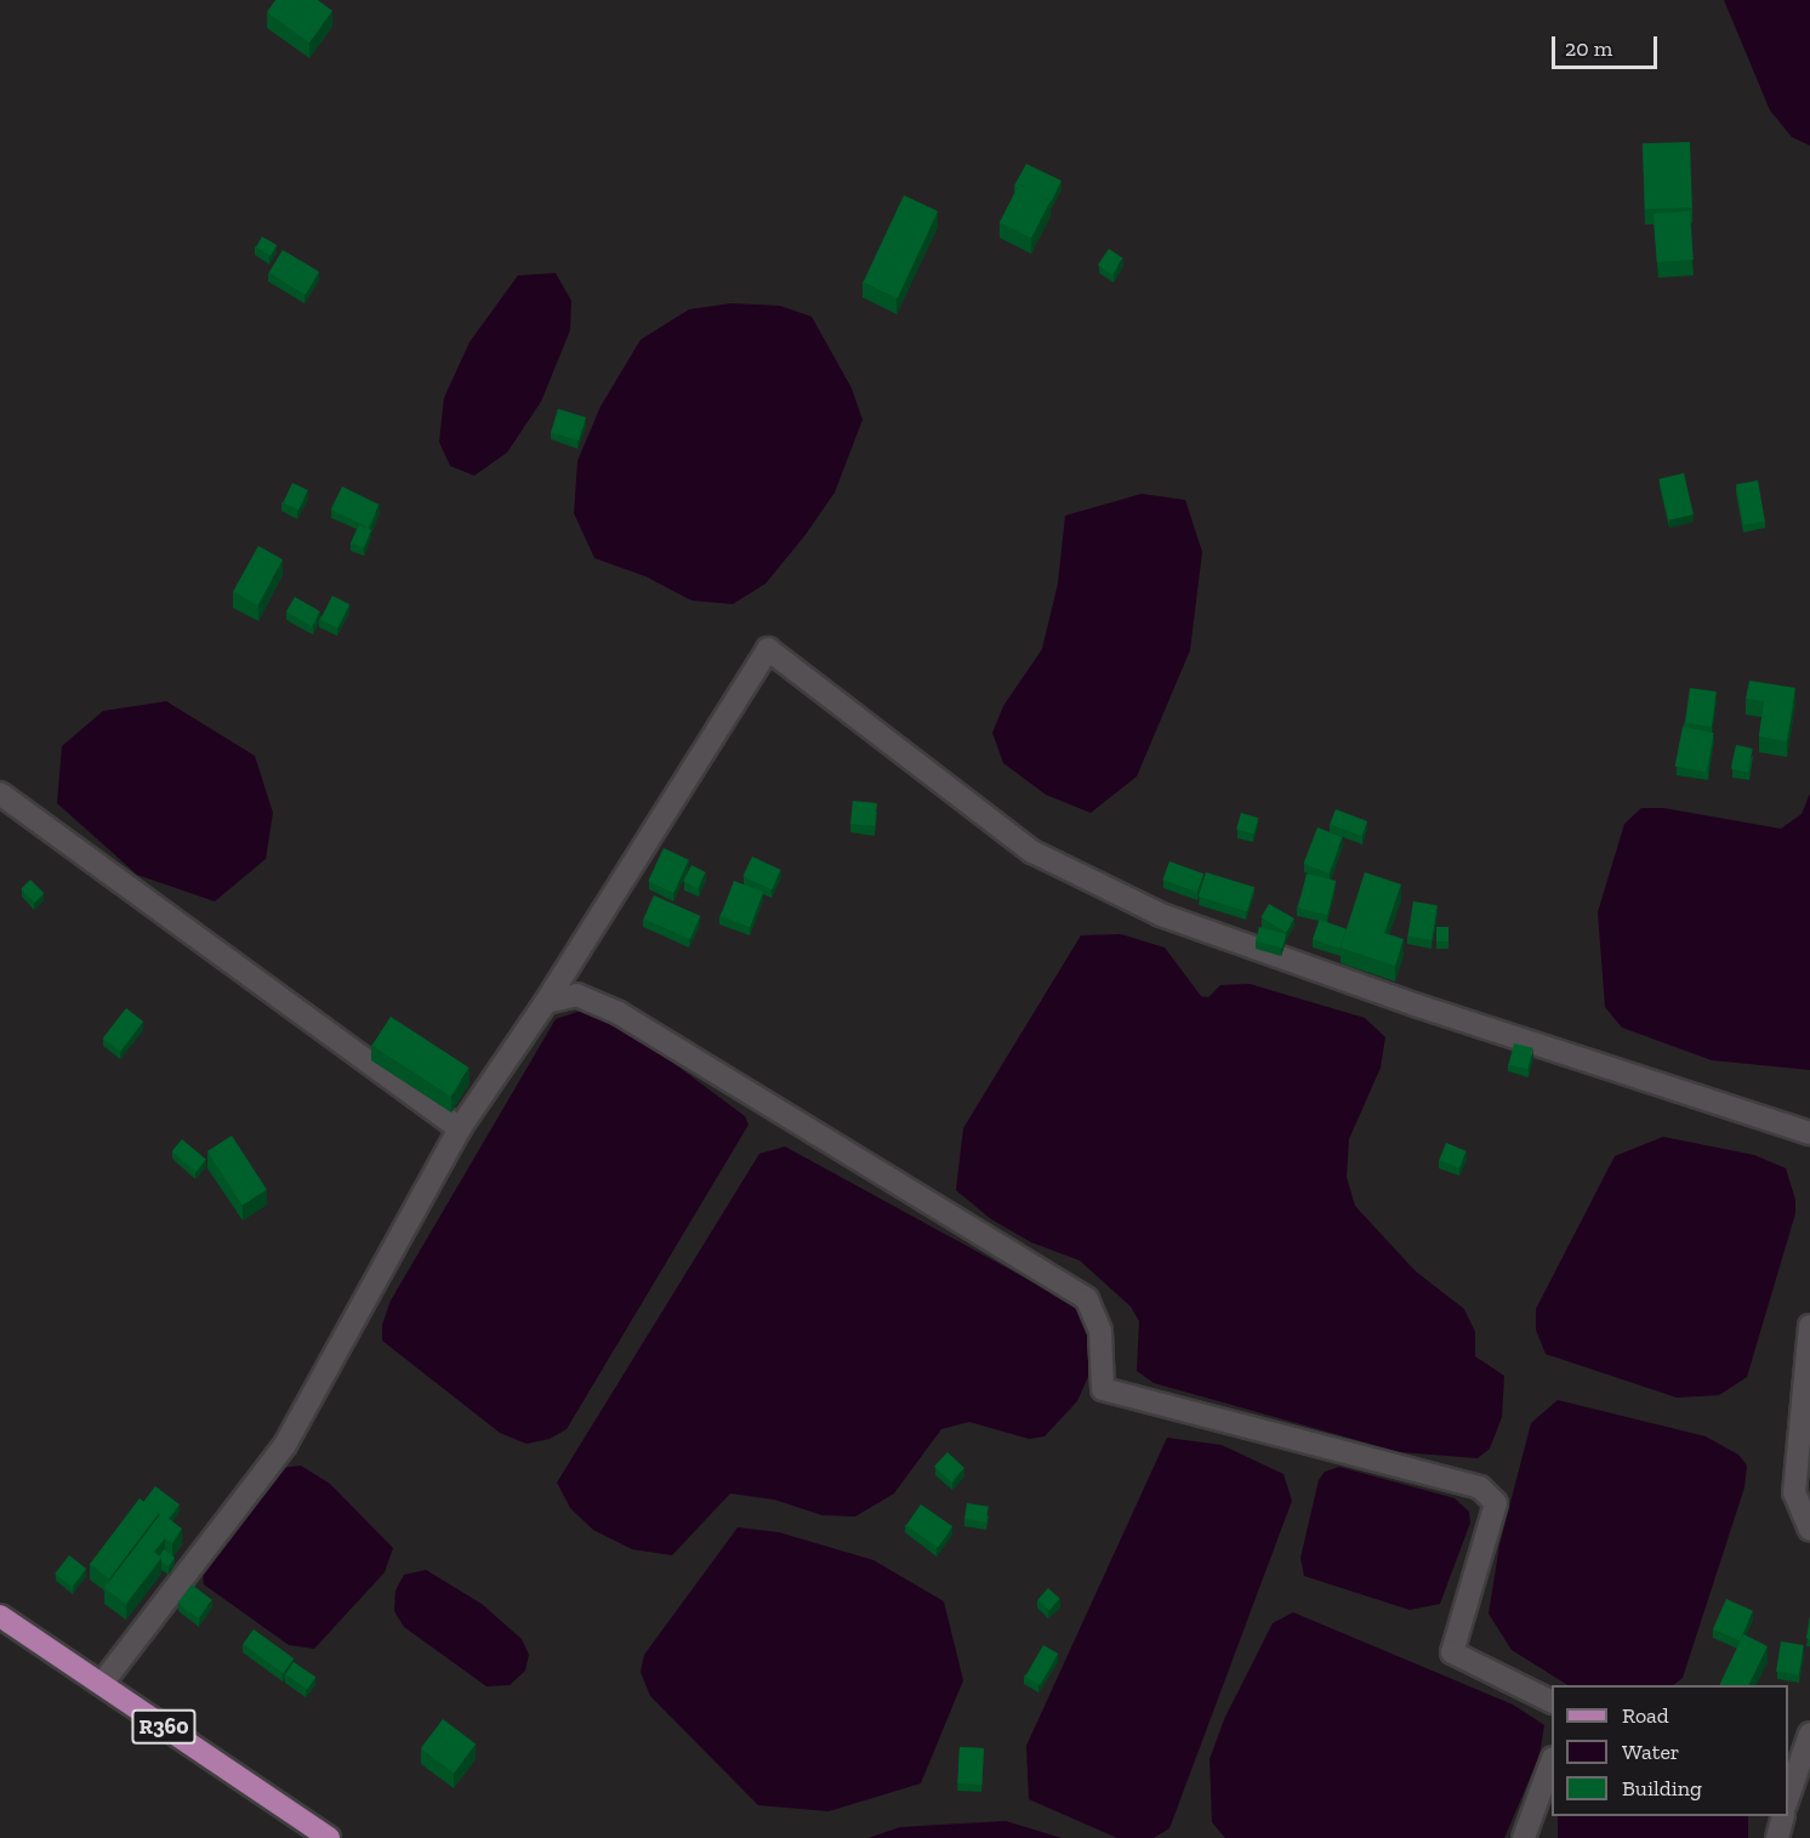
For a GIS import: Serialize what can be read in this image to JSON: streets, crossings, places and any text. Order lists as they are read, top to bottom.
{
  "streets": {
    "main road": ["R360"]
  },
  "legend": ["Road", "Water", "Building"],
  "scale_bar": "20 m"
}
